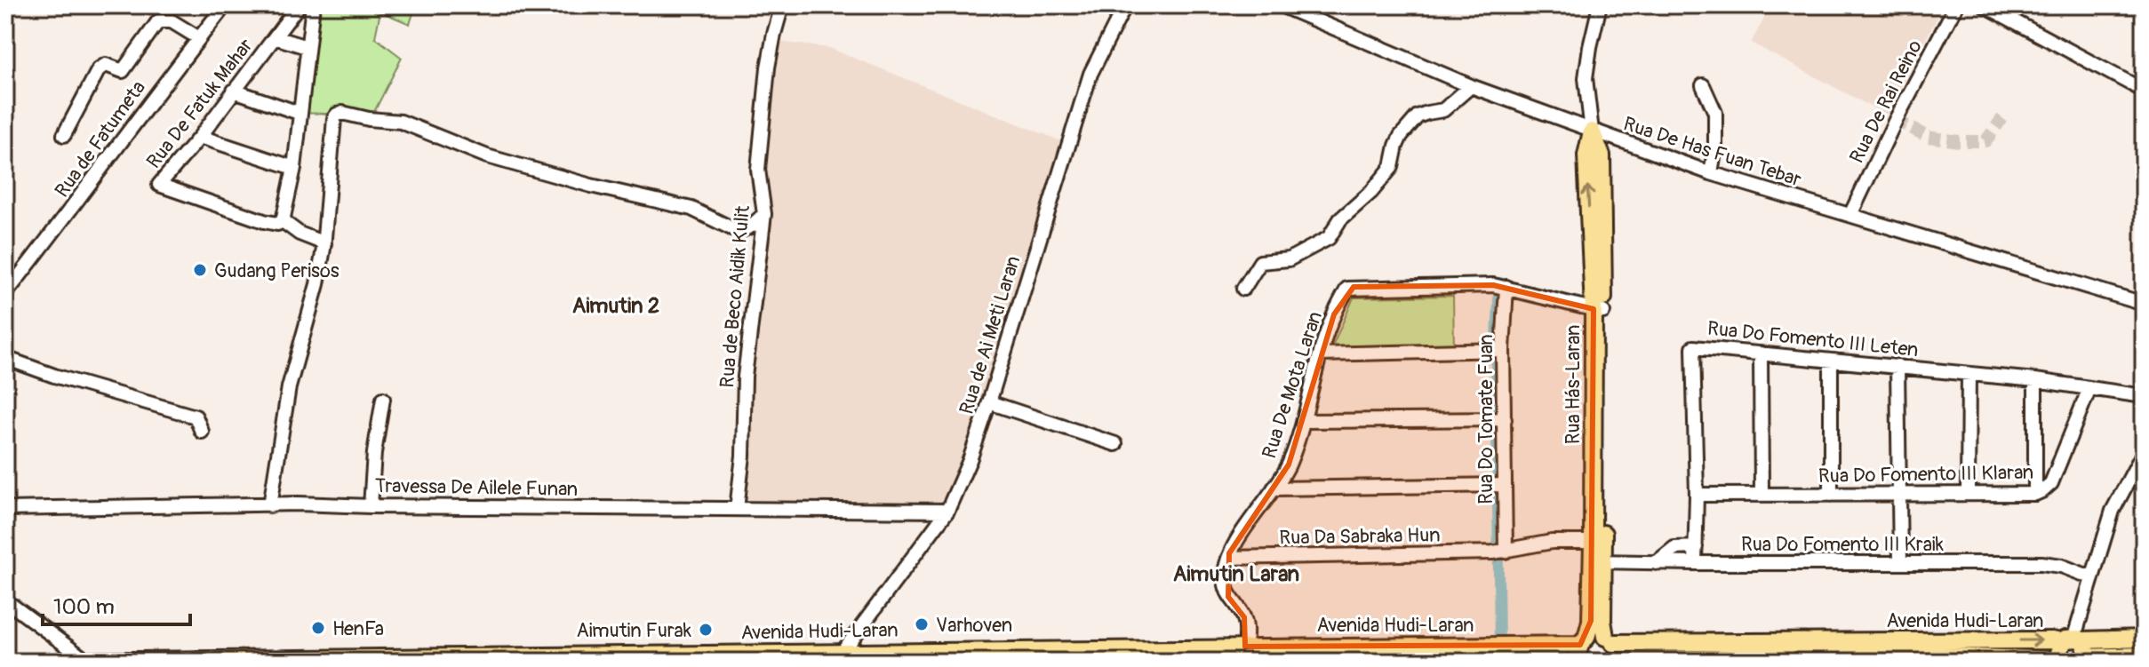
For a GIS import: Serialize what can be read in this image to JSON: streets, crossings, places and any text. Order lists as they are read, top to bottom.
{
  "streets": {
    "main road": ["Rua Hás-Laran", "Avenida Hudi-Laran"],
    "street": [
      "Rua De Rai Reino",
      "Rua De Fatuk Mahar",
      "Rua de Fatumeta",
      "Rua De Has Fuan Tebar",
      "Rua de Beco Aidik Kulit",
      "Rua de Ai Meti Laran",
      "Rua Do Fomento III Leten",
      "Rua De Mota Laran",
      "Rua Do Tomate Fuan",
      "Rua Do Fomento III Klaran",
      "Travessa De Ailele Funan",
      "Rua Da Sabraka Hun",
      "Rua Do Fomento III Kraik"
    ]
  },
  "crossings": [
    ["Rua De Rai Reino", "Rua De Has Fuan Tebar"],
    ["Rua De Has Fuan Tebar", "Rua Hás-Laran"],
    ["Rua de Beco Aidik Kulit", "Travessa De Ailele Funan"],
    ["Rua de Ai Meti Laran", "Travessa De Ailele Funan"],
    ["Rua de Ai Meti Laran", "Avenida Hudi-Laran"],
    ["Rua Do Fomento III Leten", "Rua Do Fomento III Klaran"],
    ["Rua Do Fomento III Leten", "Rua Do Fomento III Kraik"],
    ["Rua De Mota Laran", "Rua Hás-Laran"],
    ["Rua De Mota Laran", "Rua Do Tomate Fuan"],
    ["Rua De Mota Laran", "Rua Da Sabraka Hun"],
    ["Rua Hás-Laran", "Rua Da Sabraka Hun"],
    ["Rua Hás-Laran", "Rua Do Fomento III Kraik"],
    ["Rua Hás-Laran", "Avenida Hudi-Laran"],
    ["Rua Do Tomate Fuan", "Rua Da Sabraka Hun"]
  ],
  "districts": ["Aimutin 2", "Aimutin Laran"],
  "places": [
    "Gudang Perisos",
    "Varhoven",
    "HenFa",
    "Aimutin Furak"
  ],
  "scale_bar": "100 m"
}
